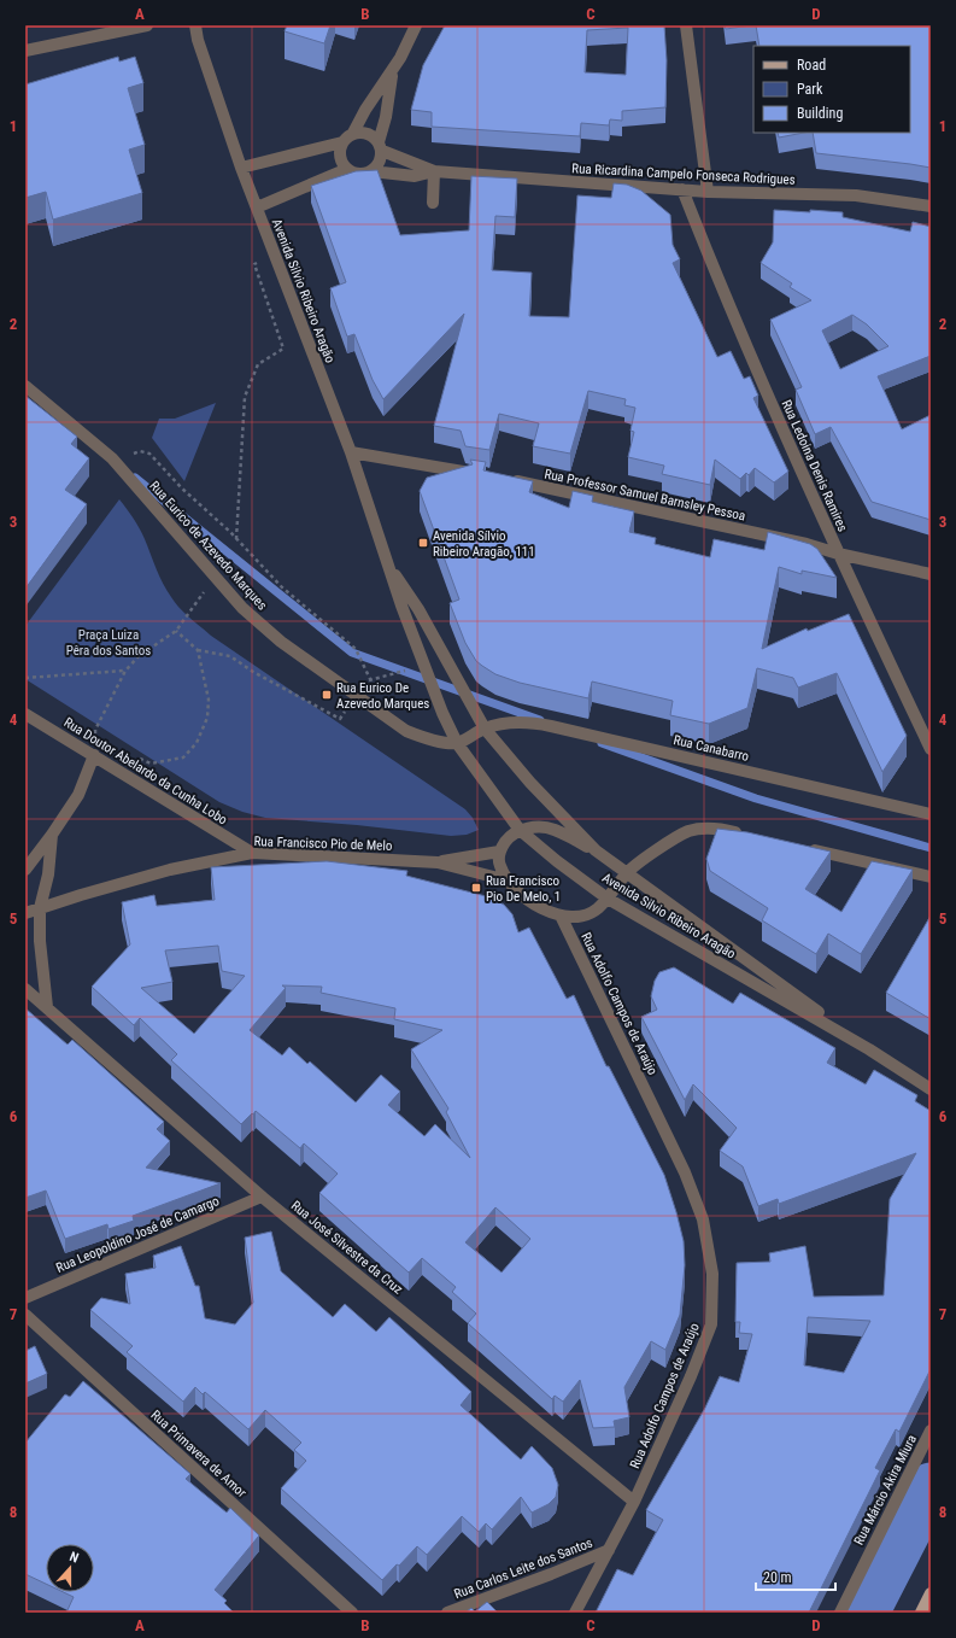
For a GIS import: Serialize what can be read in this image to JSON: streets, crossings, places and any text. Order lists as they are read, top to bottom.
{
  "streets": {
    "street": [
      "Rua Ricardina Campelo Fonseca Rodrigues",
      "Avenida Silvio Ribeiro Aragão",
      "Rua Ledoina Denis Ramires",
      "Rua Professor Samuel Barnsley Pessoa",
      "Rua Eurico de Azevedo Marques",
      "Rua Canabarro",
      "Rua Doutor Abelardo da Cunha Lobo",
      "Rua Francisco Pio de Melo",
      "Rua Adolfo Campos de Araújo",
      "Rua Leopoldino José de Camargo",
      "Rua José Silvestre da Cruz",
      "Rua Primavera de Amor",
      "Rua Márcio Akira Miura",
      "Rua Carlos Leite dos Santos"
    ]
  },
  "crossings": [
    ["Rua Ricardina Campelo Fonseca Rodrigues", "Rua Ledoina Denis Ramires"],
    ["Avenida Silvio Ribeiro Aragão", "Rua Eurico de Azevedo Marques"],
    ["Avenida Silvio Ribeiro Aragão", "Rua Canabarro"],
    ["Avenida Silvio Ribeiro Aragão", "Rua Francisco Pio de Melo"],
    ["Rua Ledoina Denis Ramires", "Rua Professor Samuel Barnsley Pessoa"],
    ["Rua Doutor Abelardo da Cunha Lobo", "Rua Francisco Pio de Melo"],
    ["Rua Francisco Pio de Melo", "Rua Adolfo Campos de Araújo"],
    ["Rua Adolfo Campos de Araújo", "Rua José Silvestre da Cruz"],
    ["Rua Adolfo Campos de Araújo", "Rua Carlos Leite dos Santos"],
    ["Rua Leopoldino José de Camargo", "Rua José Silvestre da Cruz"]
  ],
  "parks": ["Praça Luiza Pêra dos Santos"],
  "places": {
    "transit": ["Avenida Sílvio Ribeiro Aragão, 111", "Rua Eurico De Azevedo Marques", "Rua Francisco Pio De Melo, 1"]
  },
  "legend": ["Road", "Park", "Building"],
  "scale_bar": "20 m",
  "north": "top",
  "grid": {
    "columns": [
      "A",
      "B",
      "C",
      "D"
    ],
    "rows": [
      "1",
      "2",
      "3",
      "4",
      "5",
      "6",
      "7",
      "8"
    ]
  }
}
